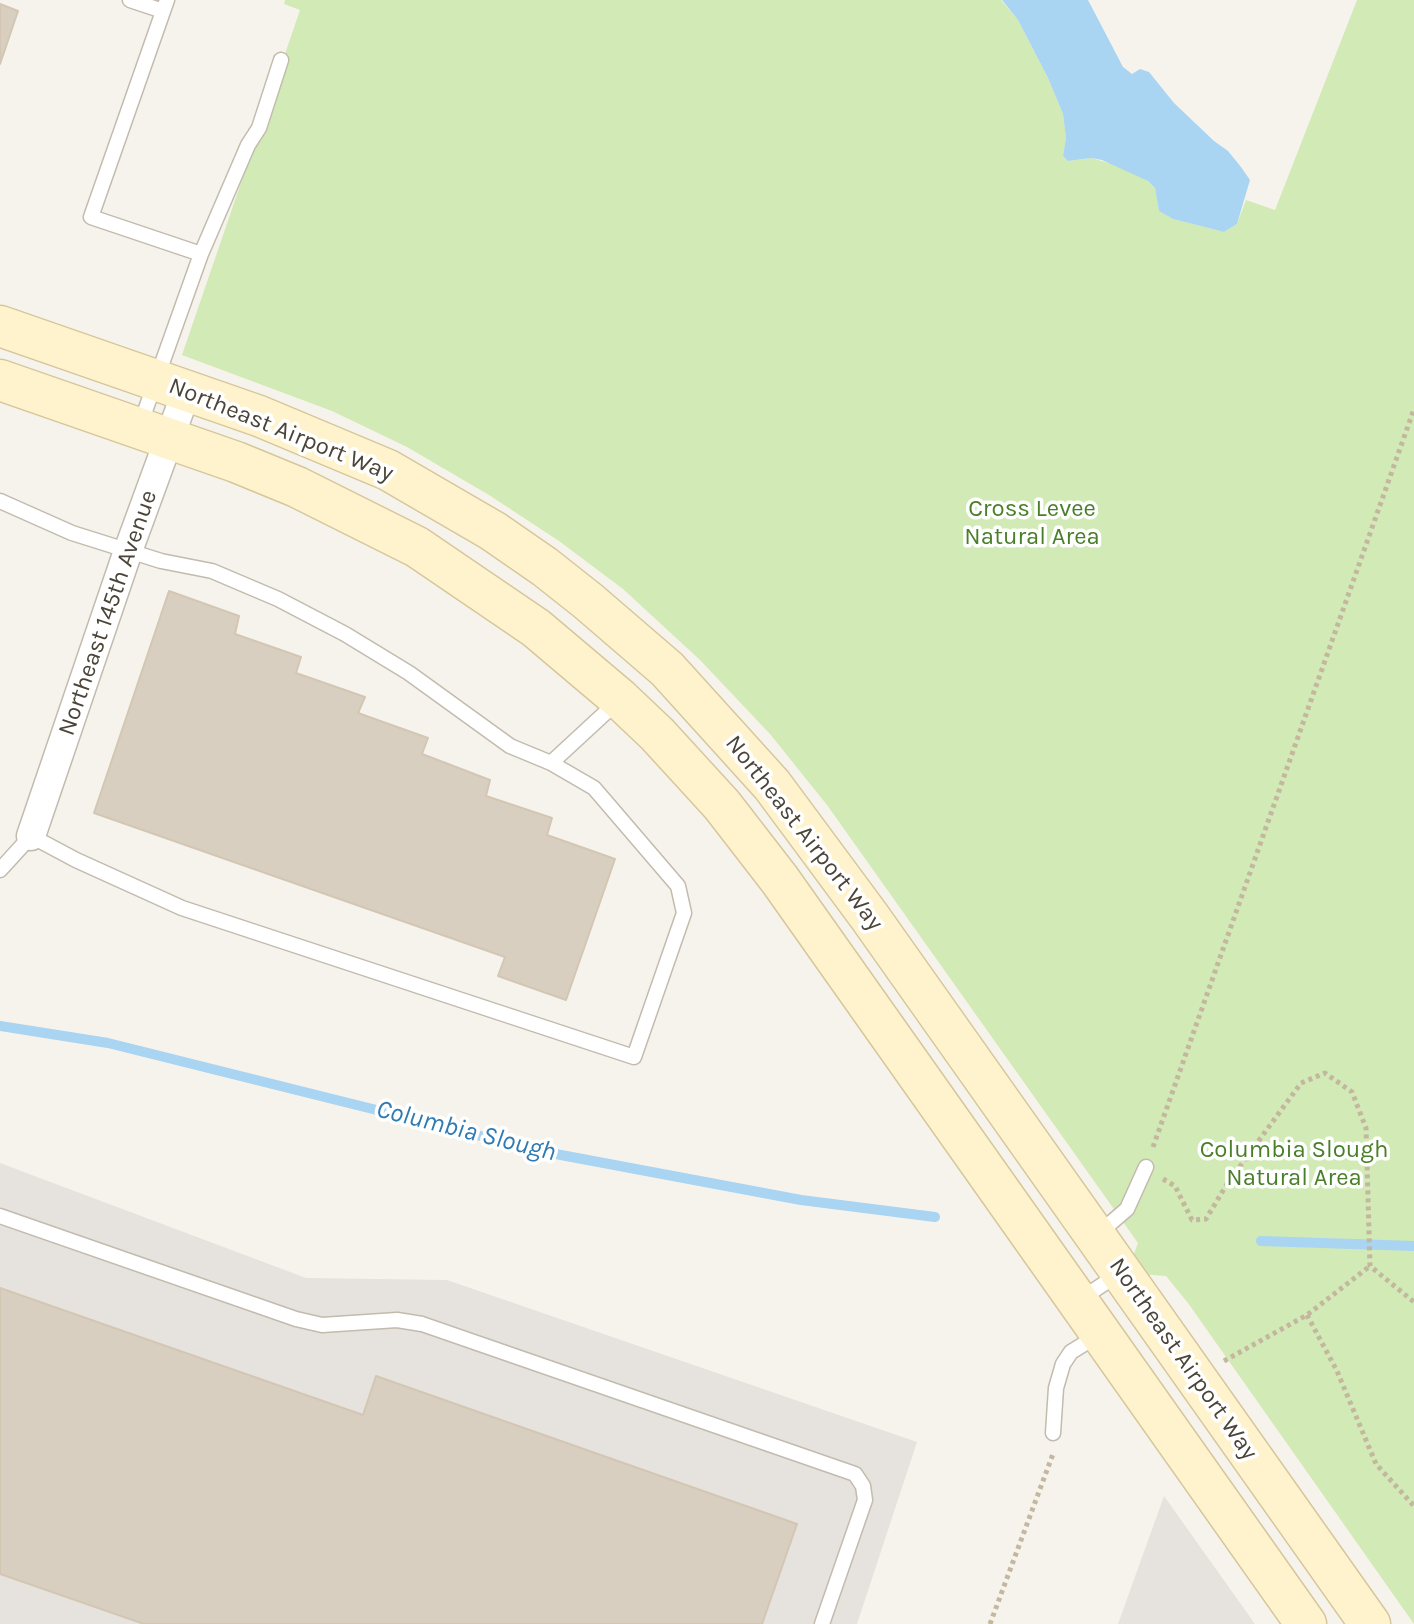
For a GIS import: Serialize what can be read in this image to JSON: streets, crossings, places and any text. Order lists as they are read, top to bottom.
{
  "streets": {
    "main road": ["Northeast Airport Way"],
    "street": ["Northeast 145th Avenue"]
  },
  "crossings": [
    ["Northeast Airport Way", "Northeast 145th Avenue"]
  ],
  "water": ["Columbia Slough"],
  "parks": ["Cross Levee Natural Area", "Columbia Slough Natural Area"]
}
